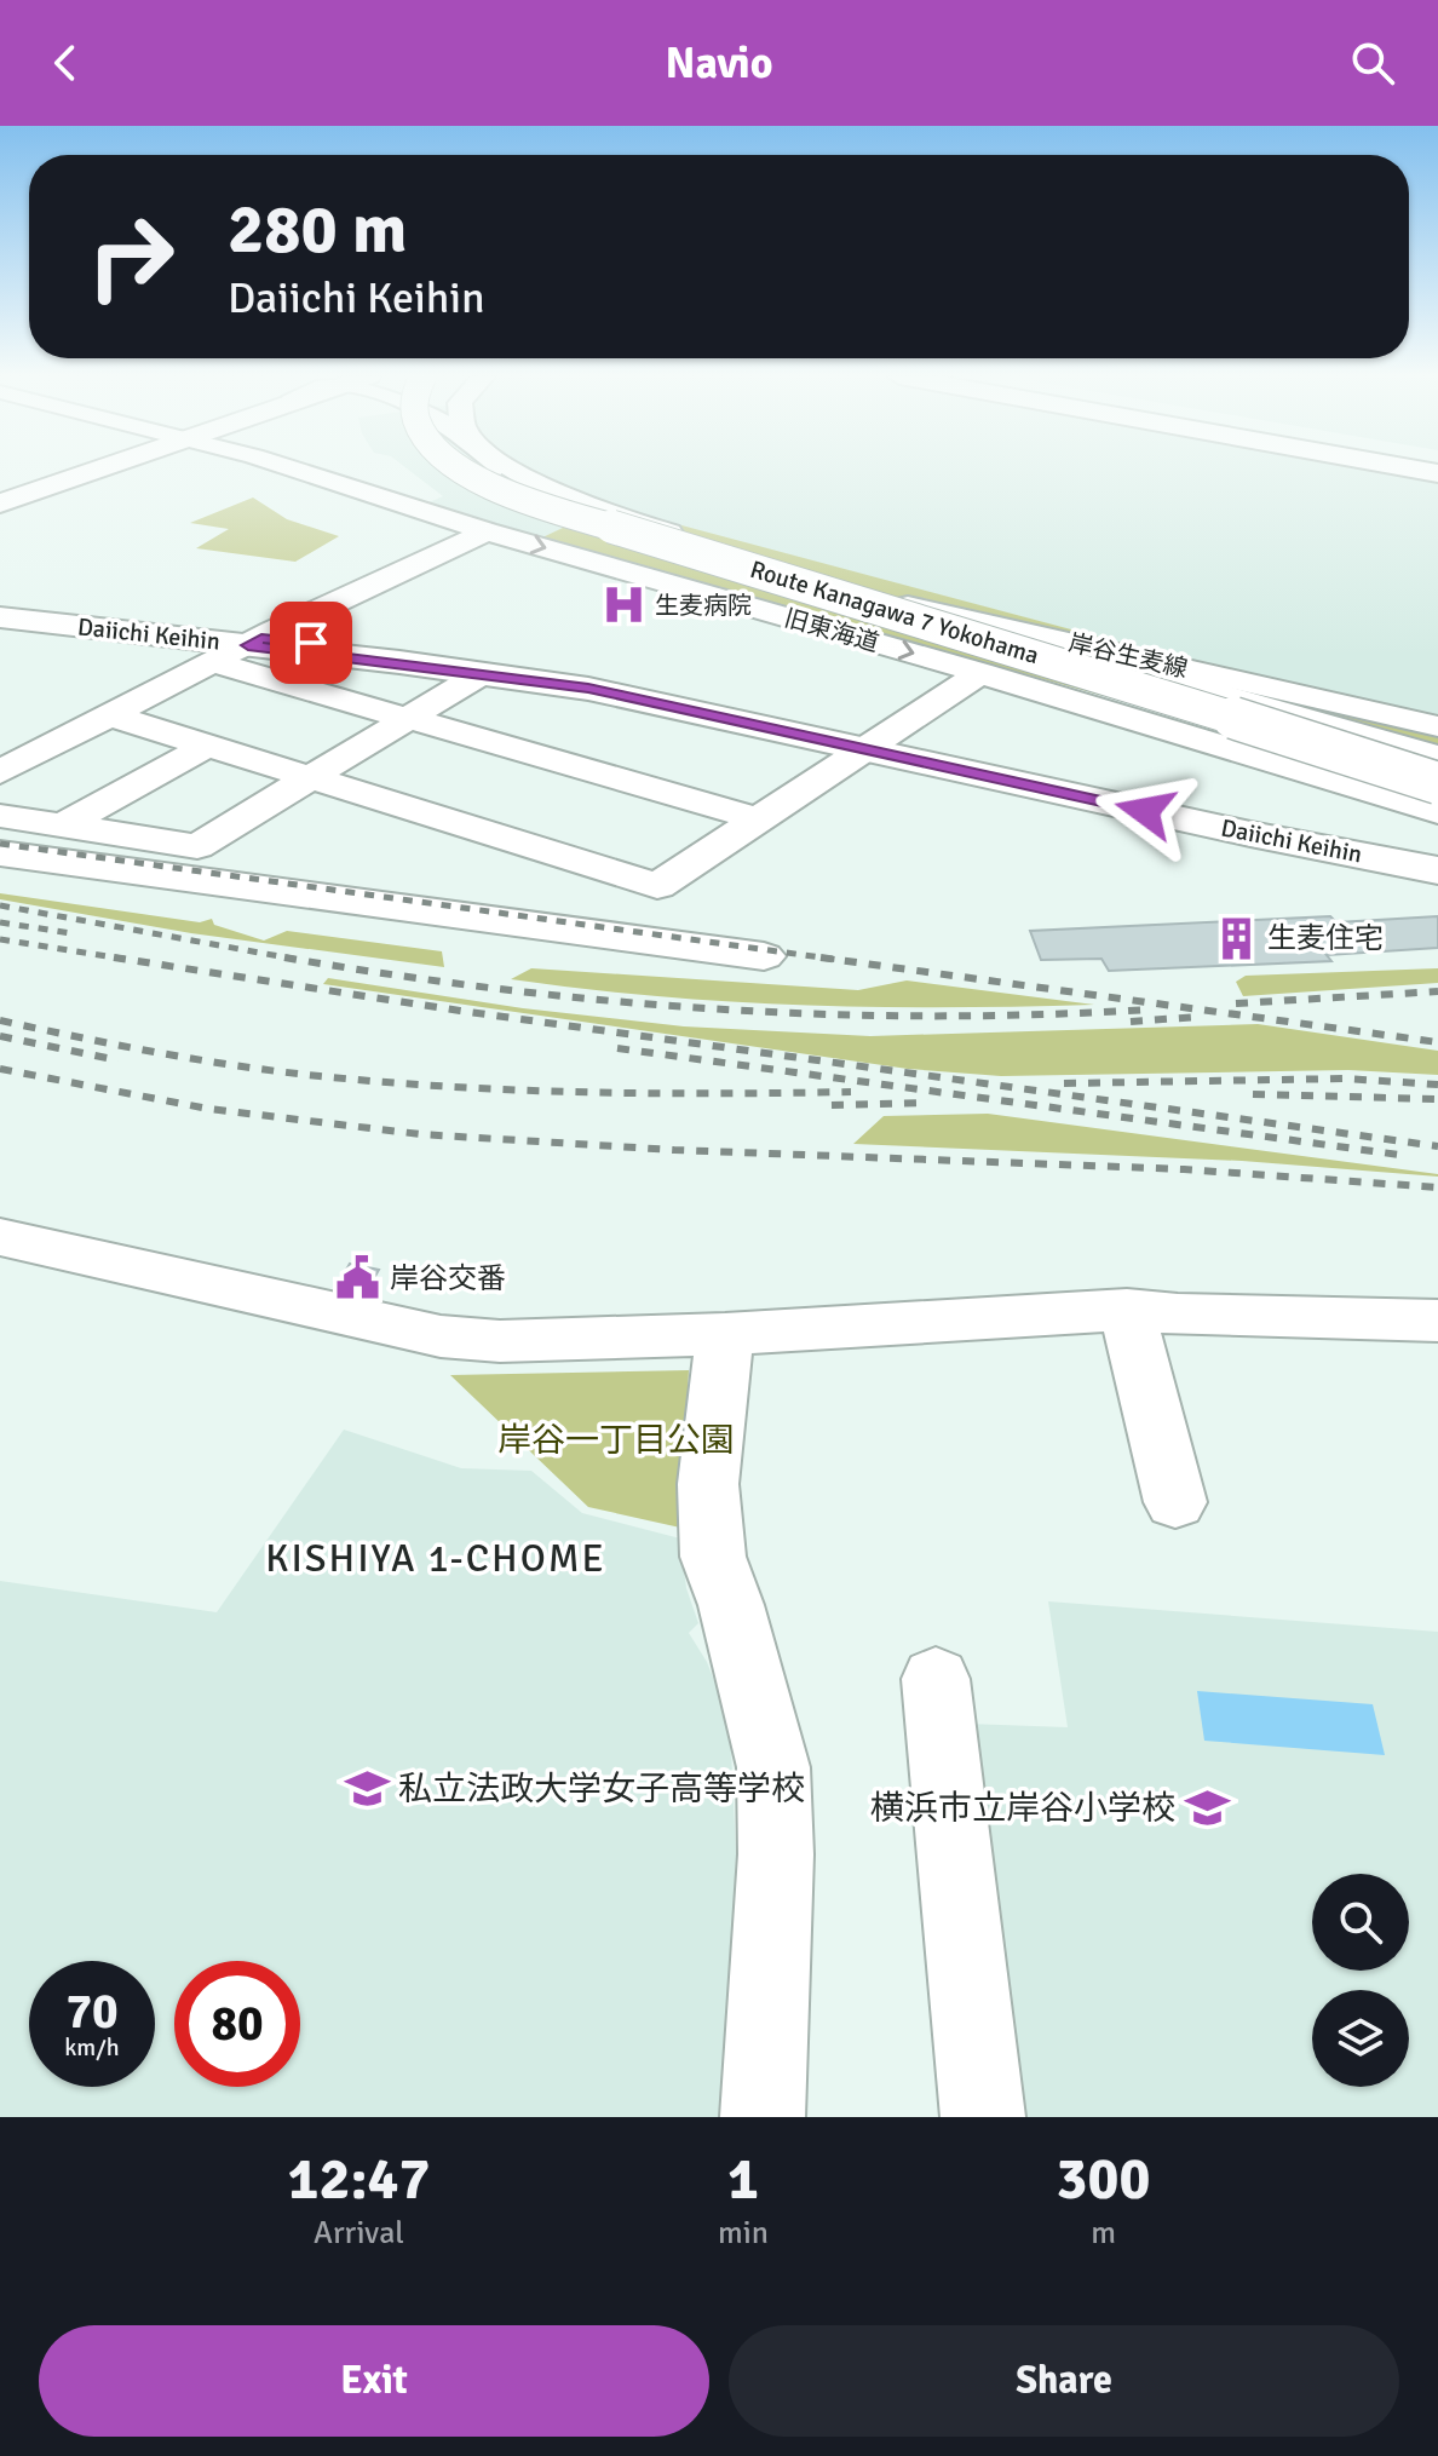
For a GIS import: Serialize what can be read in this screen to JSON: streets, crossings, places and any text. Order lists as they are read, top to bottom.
{
  "streets": {
    "main road": ["Route Kanagawa 7 Yokohama", "Daiichi Keihin"],
    "street": ["旧東海道", "岸谷生麦線"]
  },
  "crossings": [
    ["Route Kanagawa 7 Yokohama", "旧東海道"]
  ],
  "districts": ["KISHIYA 1-CHOME"],
  "parks": ["岸谷一丁目公園"],
  "places": {
    "hospital": ["生麦病院"],
    "building": ["生麦住宅"],
    "public building": ["岸谷交番"],
    "school or university": ["私立法政大学女子高等学校", "横浜市立岸谷小学校"]
  },
  "page": {
    "header": "Navio",
    "turn": ["280 m", "Daiichi Keihin"],
    "speed": "70 km/h",
    "limit": "80",
    "eta": [
      "12:47",
      "Arrival",
      "1",
      "min",
      "300",
      "m"
    ],
    "buttons": ["Exit", "Share"]
  }
}
